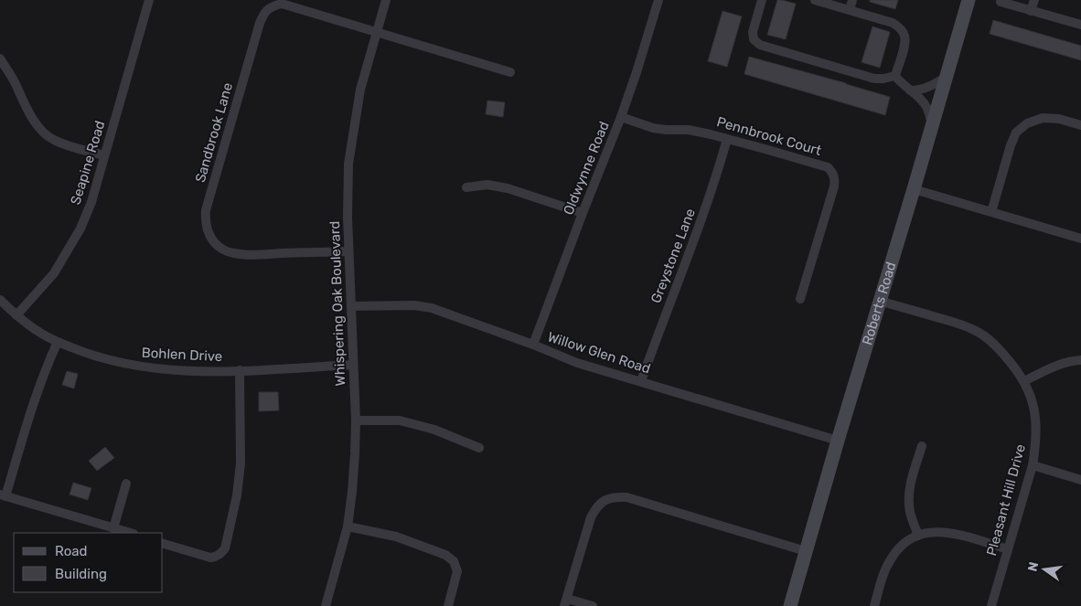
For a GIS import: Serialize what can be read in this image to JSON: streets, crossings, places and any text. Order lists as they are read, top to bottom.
{
  "streets": {
    "main road": ["Roberts Road"],
    "street": [
      "Sandbrook Lane",
      "Pennbrook Court",
      "Seapine Road",
      "Oldwynne Road",
      "Greystone Lane",
      "Whispering Oak Boulevard",
      "Willow Glen Road",
      "Bohlen Drive",
      "Pleasant Hill Drive"
    ]
  },
  "crossings": [
    ["Sandbrook Lane", "Whispering Oak Boulevard"],
    ["Pennbrook Court", "Oldwynne Road"],
    ["Pennbrook Court", "Greystone Lane"],
    ["Seapine Road", "Bohlen Drive"],
    ["Oldwynne Road", "Willow Glen Road"],
    ["Greystone Lane", "Willow Glen Road"],
    ["Roberts Road", "Willow Glen Road"],
    ["Roberts Road", "Pleasant Hill Drive"],
    ["Whispering Oak Boulevard", "Willow Glen Road"],
    ["Whispering Oak Boulevard", "Bohlen Drive"]
  ],
  "legend": ["Road", "Building"],
  "north": "left"
}
